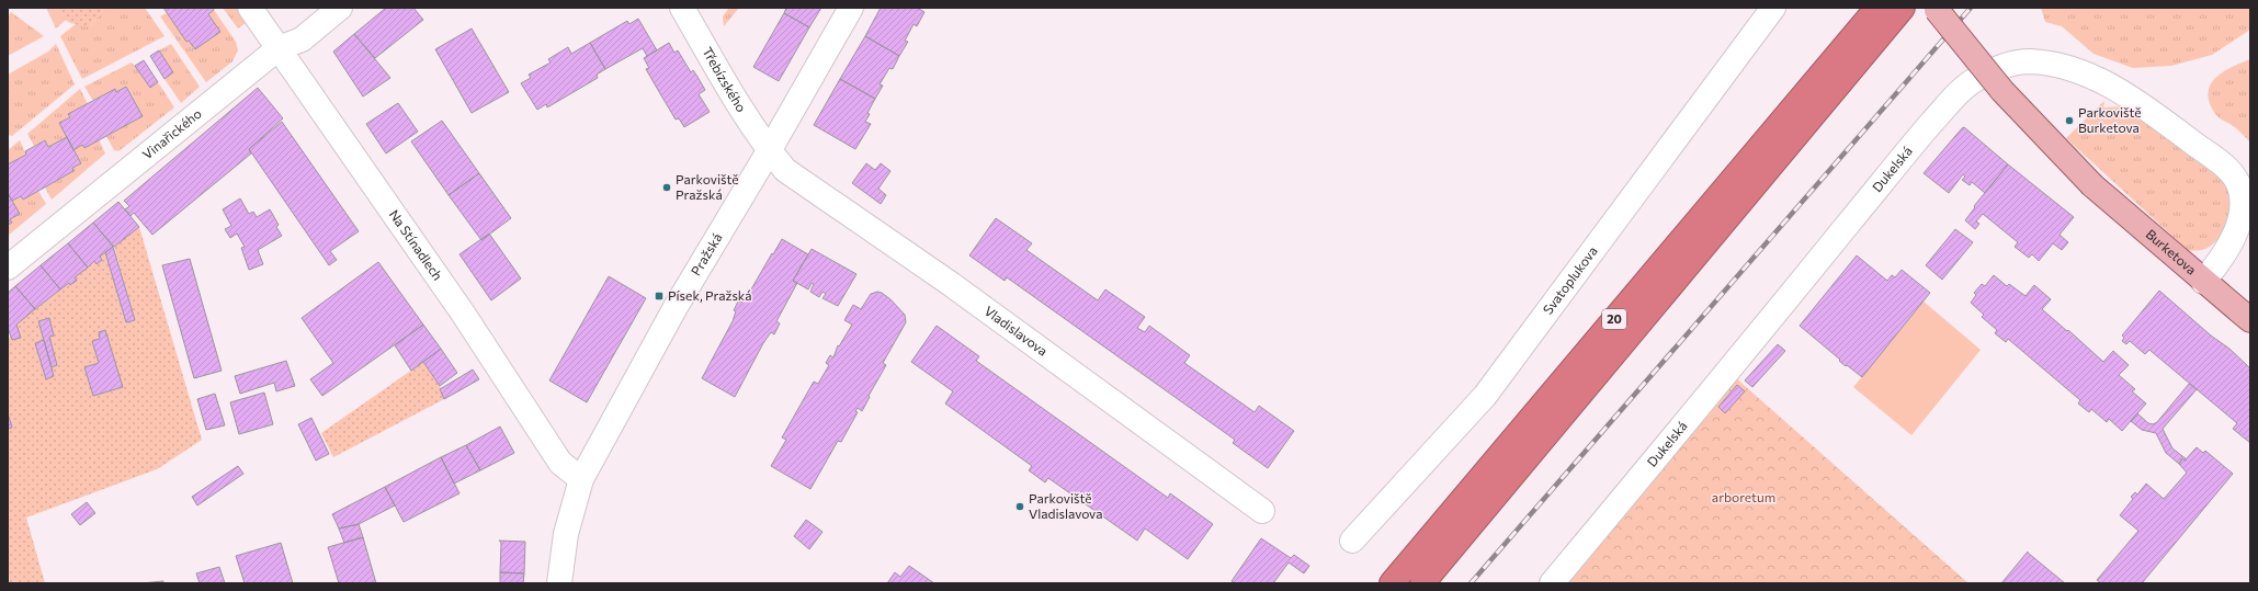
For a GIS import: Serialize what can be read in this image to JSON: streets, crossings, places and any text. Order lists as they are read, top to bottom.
{
  "streets": {
    "highway": ["20"],
    "main road": ["Burketova"],
    "street": [
      "Třebízského",
      "Vinařického",
      "Dukelská",
      "Na Stínadlech",
      "Pražská",
      "Svatoplukova",
      "Vladislavova"
    ]
  },
  "crossings": [
    ["Třebízského", "Pražská"],
    ["Třebízského", "Vladislavova"],
    ["Vinařického", "Na Stínadlech"],
    ["Dukelská", "Burketova"],
    ["Na Stínadlech", "Pražská"],
    ["Pražská", "Vladislavova"]
  ],
  "parks": ["arboretum"],
  "places": {
    "other": ["Parkoviště Burketova", "Parkoviště Pražská", "Parkoviště Vladislavova"],
    "transit": ["Písek, Pražská"]
  }
}
